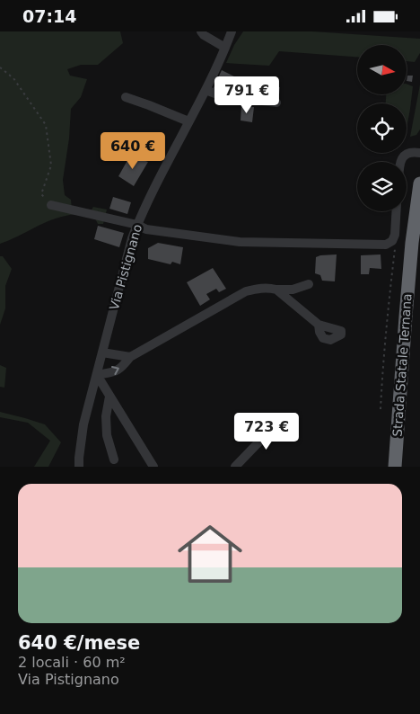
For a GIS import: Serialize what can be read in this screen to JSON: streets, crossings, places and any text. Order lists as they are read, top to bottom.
{
  "streets": {
    "highway": ["Strada Statale Ternana"],
    "street": ["Via Pistignano"]
  },
  "north": "right",
  "page": {
    "status": "07:14",
    "price": ["791 €", "640 €", "723 €"],
    "list": [
      {
        "name": "640 €/mese",
        "note": "2 locali · 60 m² · Via Pistignano"
      }
    ]
  }
}
